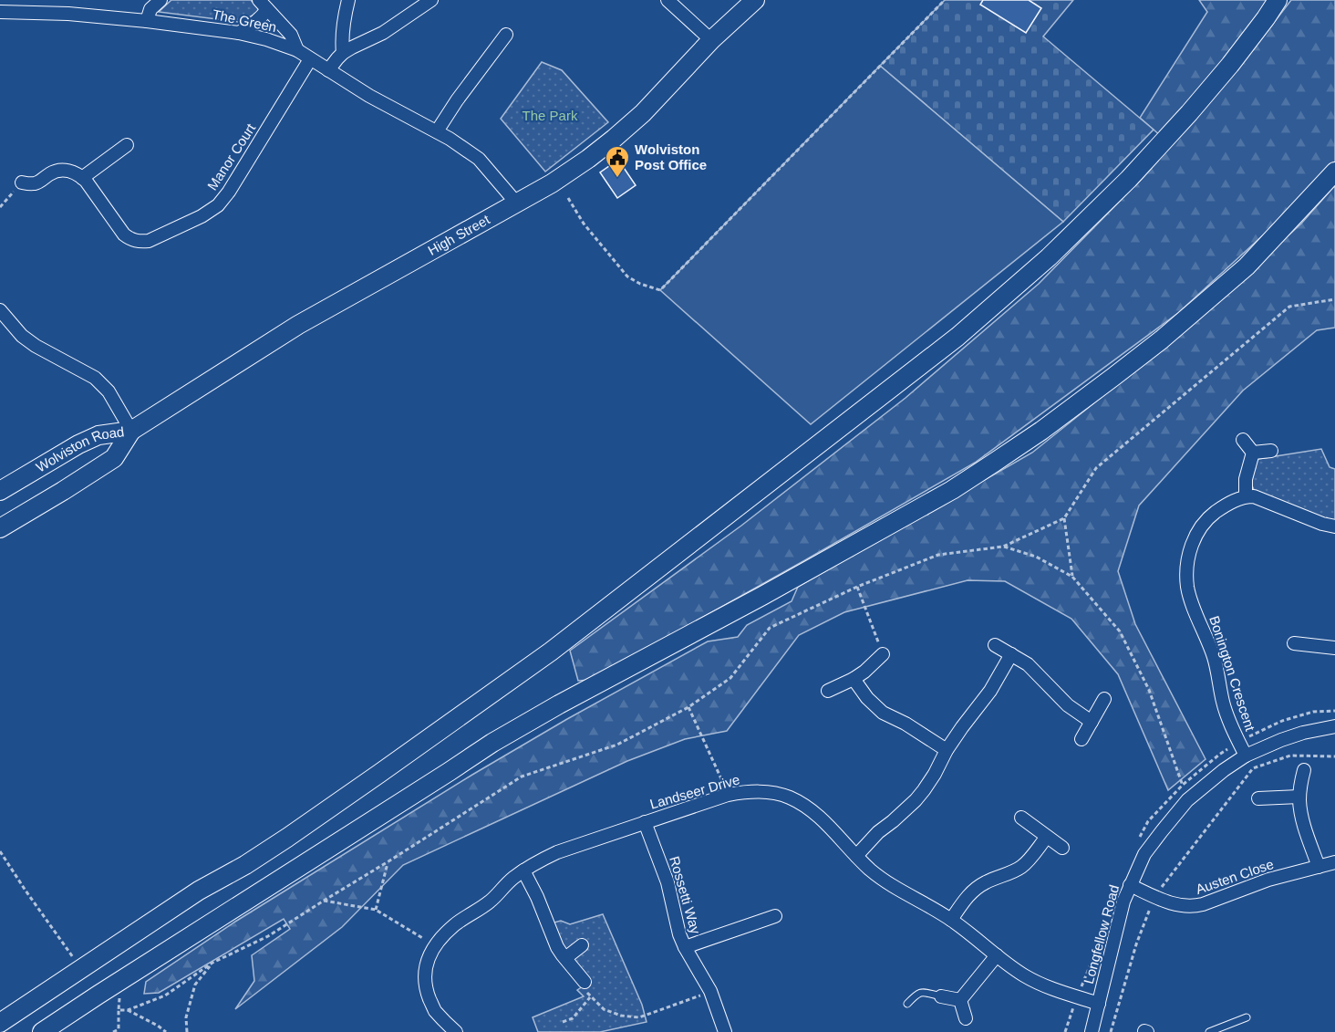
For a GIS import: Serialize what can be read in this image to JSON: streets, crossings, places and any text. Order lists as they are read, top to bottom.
{
  "streets": {
    "street": [
      "The Green",
      "Manor Court",
      "High Street",
      "Wolviston Road",
      "Bonington Crescent",
      "Landseer Drive",
      "Austen Close",
      "Rossetti Way",
      "Longfellow Road"
    ]
  },
  "crossings": [
    ["High Street", "Wolviston Road"],
    ["Bonington Crescent", "Longfellow Road"],
    ["Landseer Drive", "Rossetti Way"],
    ["Landseer Drive", "Longfellow Road"],
    ["Austen Close", "Longfellow Road"]
  ],
  "parks": ["The Park"],
  "places": {
    "public building": ["Wolviston Post Office"]
  }
}
